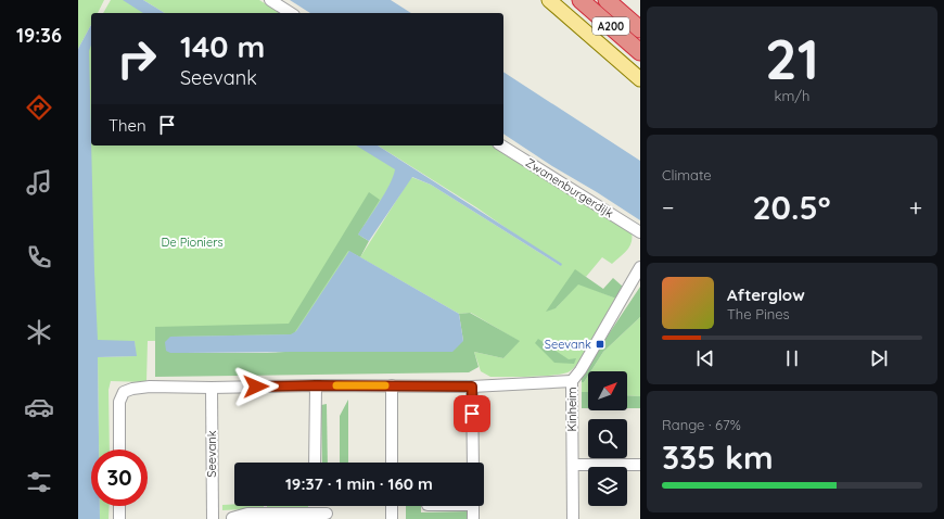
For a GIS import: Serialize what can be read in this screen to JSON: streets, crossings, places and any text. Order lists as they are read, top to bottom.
{
  "streets": {
    "highway": ["A200"],
    "street": ["Zwanenburgerdijk", "Kinheim", "Seevank"]
  },
  "parks": ["De Pioniers"],
  "places": {
    "transit": ["Seevank"]
  },
  "north": "top right",
  "page": {
    "tabs": "19:36",
    "tile": [
      ["21", "km/h"],
      "Climate",
      ["Range · 67%", "335 km"]
    ],
    "turn": ["140 m", "Seevank"],
    "then": "Then",
    "heat": ["−", "20.5°", "+"],
    "song": ["Afterglow", "The Pines"],
    "limit": "30",
    "trip": "19:37 · 1 min · 160 m"
  }
}
